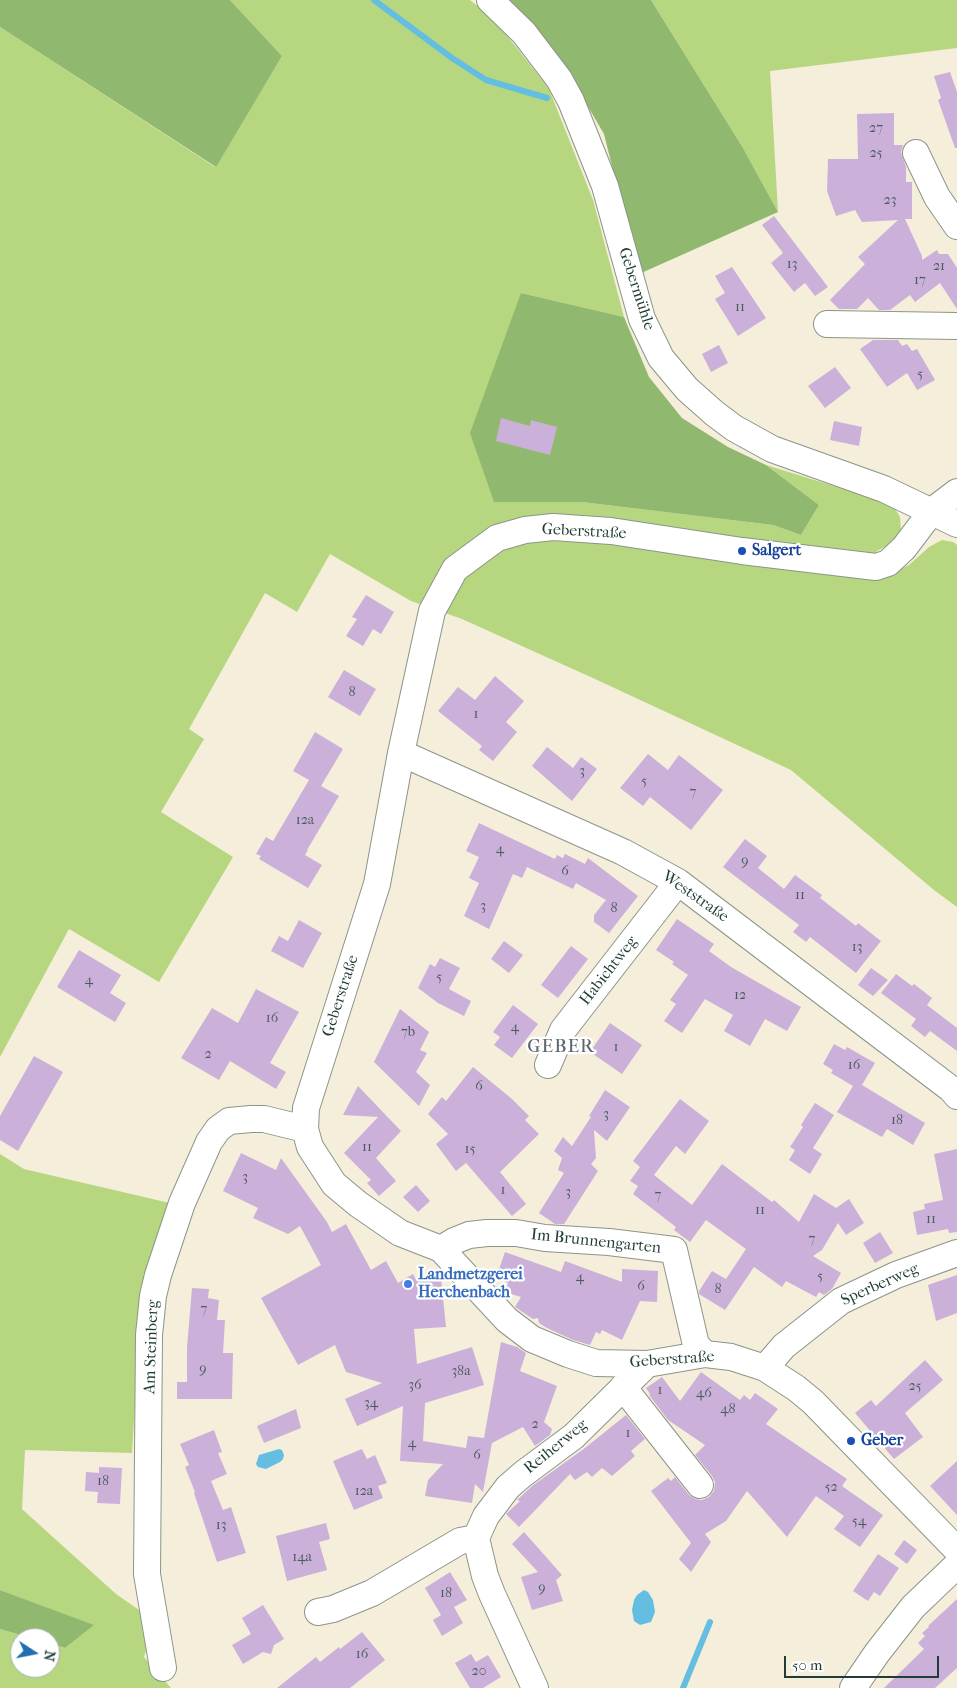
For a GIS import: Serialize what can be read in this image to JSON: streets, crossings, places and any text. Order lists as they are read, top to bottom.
{
  "streets": {
    "street": [
      "Gebermühle",
      "Geberstraße",
      "Weststraße",
      "Habichtweg",
      "Im Brunnengarten",
      "Sperberweg",
      "Am Steinberg",
      "Reiherweg"
    ]
  },
  "crossings": [
    ["Gebermühle", "Geberstraße"],
    ["Geberstraße", "Weststraße"],
    ["Geberstraße", "Im Brunnengarten"],
    ["Geberstraße", "Sperberweg"],
    ["Geberstraße", "Am Steinberg"],
    ["Geberstraße", "Reiherweg"],
    ["Weststraße", "Habichtweg"]
  ],
  "districts": ["GEBER"],
  "places": ["Salgert", "Landmetzgerei Herchenbach", "Geber"],
  "house_numbers": [
    "27",
    "25",
    "23",
    "13",
    "21",
    "17",
    "11",
    "5",
    "8",
    "1",
    "3",
    "5",
    "7",
    "12a",
    "4",
    "9",
    "6",
    "11",
    "3",
    "8",
    "13",
    "5",
    "4",
    "12",
    "16",
    "4",
    "7b",
    "1",
    "2",
    "16",
    "6",
    "3",
    "18",
    "11",
    "15",
    "3",
    "1",
    "3",
    "7",
    "11",
    "11",
    "7",
    "5",
    "4",
    "6",
    "8",
    "7",
    "9",
    "38a",
    "36",
    "25",
    "1",
    "46",
    "34",
    "48",
    "2",
    "1",
    "4",
    "6",
    "18",
    "52",
    "12a",
    "54",
    "13",
    "14a",
    "9",
    "18",
    "16",
    "20"
  ],
  "scale_bar": "50 m",
  "north": "right"
}
